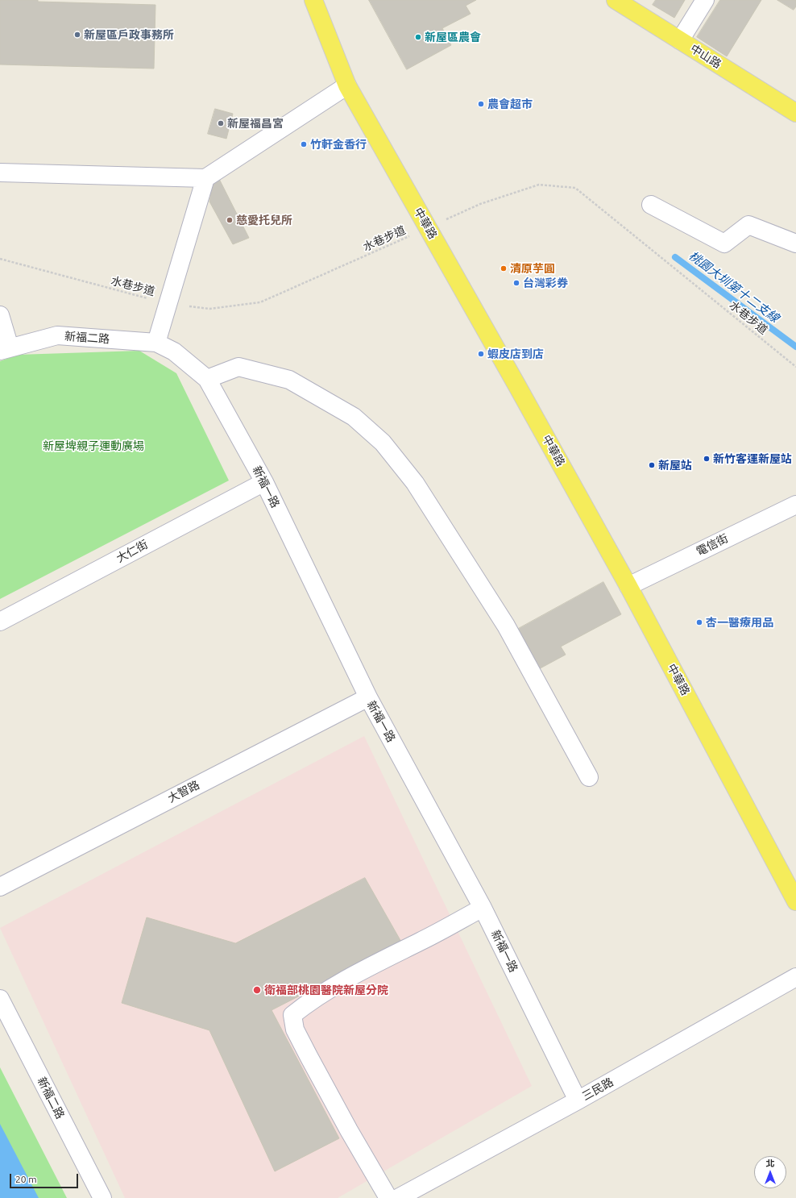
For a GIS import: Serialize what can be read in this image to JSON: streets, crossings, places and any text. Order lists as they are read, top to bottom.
{
  "streets": {
    "main road": ["中山路", "中華路"],
    "street": [
      "新福二路",
      "新福一路",
      "電信街",
      "大仁街",
      "大智路",
      "三民路"
    ],
    "path": ["水巷步道"]
  },
  "crossings": [
    ["中華路", "水巷步道"],
    ["中華路", "電信街"],
    ["新福二路", "新福一路"],
    ["新福一路", "大仁街"],
    ["新福一路", "大智路"],
    ["新福一路", "三民路"]
  ],
  "water": ["桃園大圳第十二支線"],
  "parks": ["新屋埤親子運動廣場"],
  "places": [
    "新屋區戶政事務所",
    "新屋區農會",
    "農會超市",
    "新屋福昌宮",
    "竹軒金香行",
    "慈愛托兒所",
    "清原芋圓",
    "台灣彩券",
    "蝦皮店到店",
    "新竹客運新屋站",
    "新屋站",
    "杏一醫療用品",
    "衛福部桃園醫院新屋分院"
  ],
  "scale_bar": "20 m",
  "north": "top"
}
